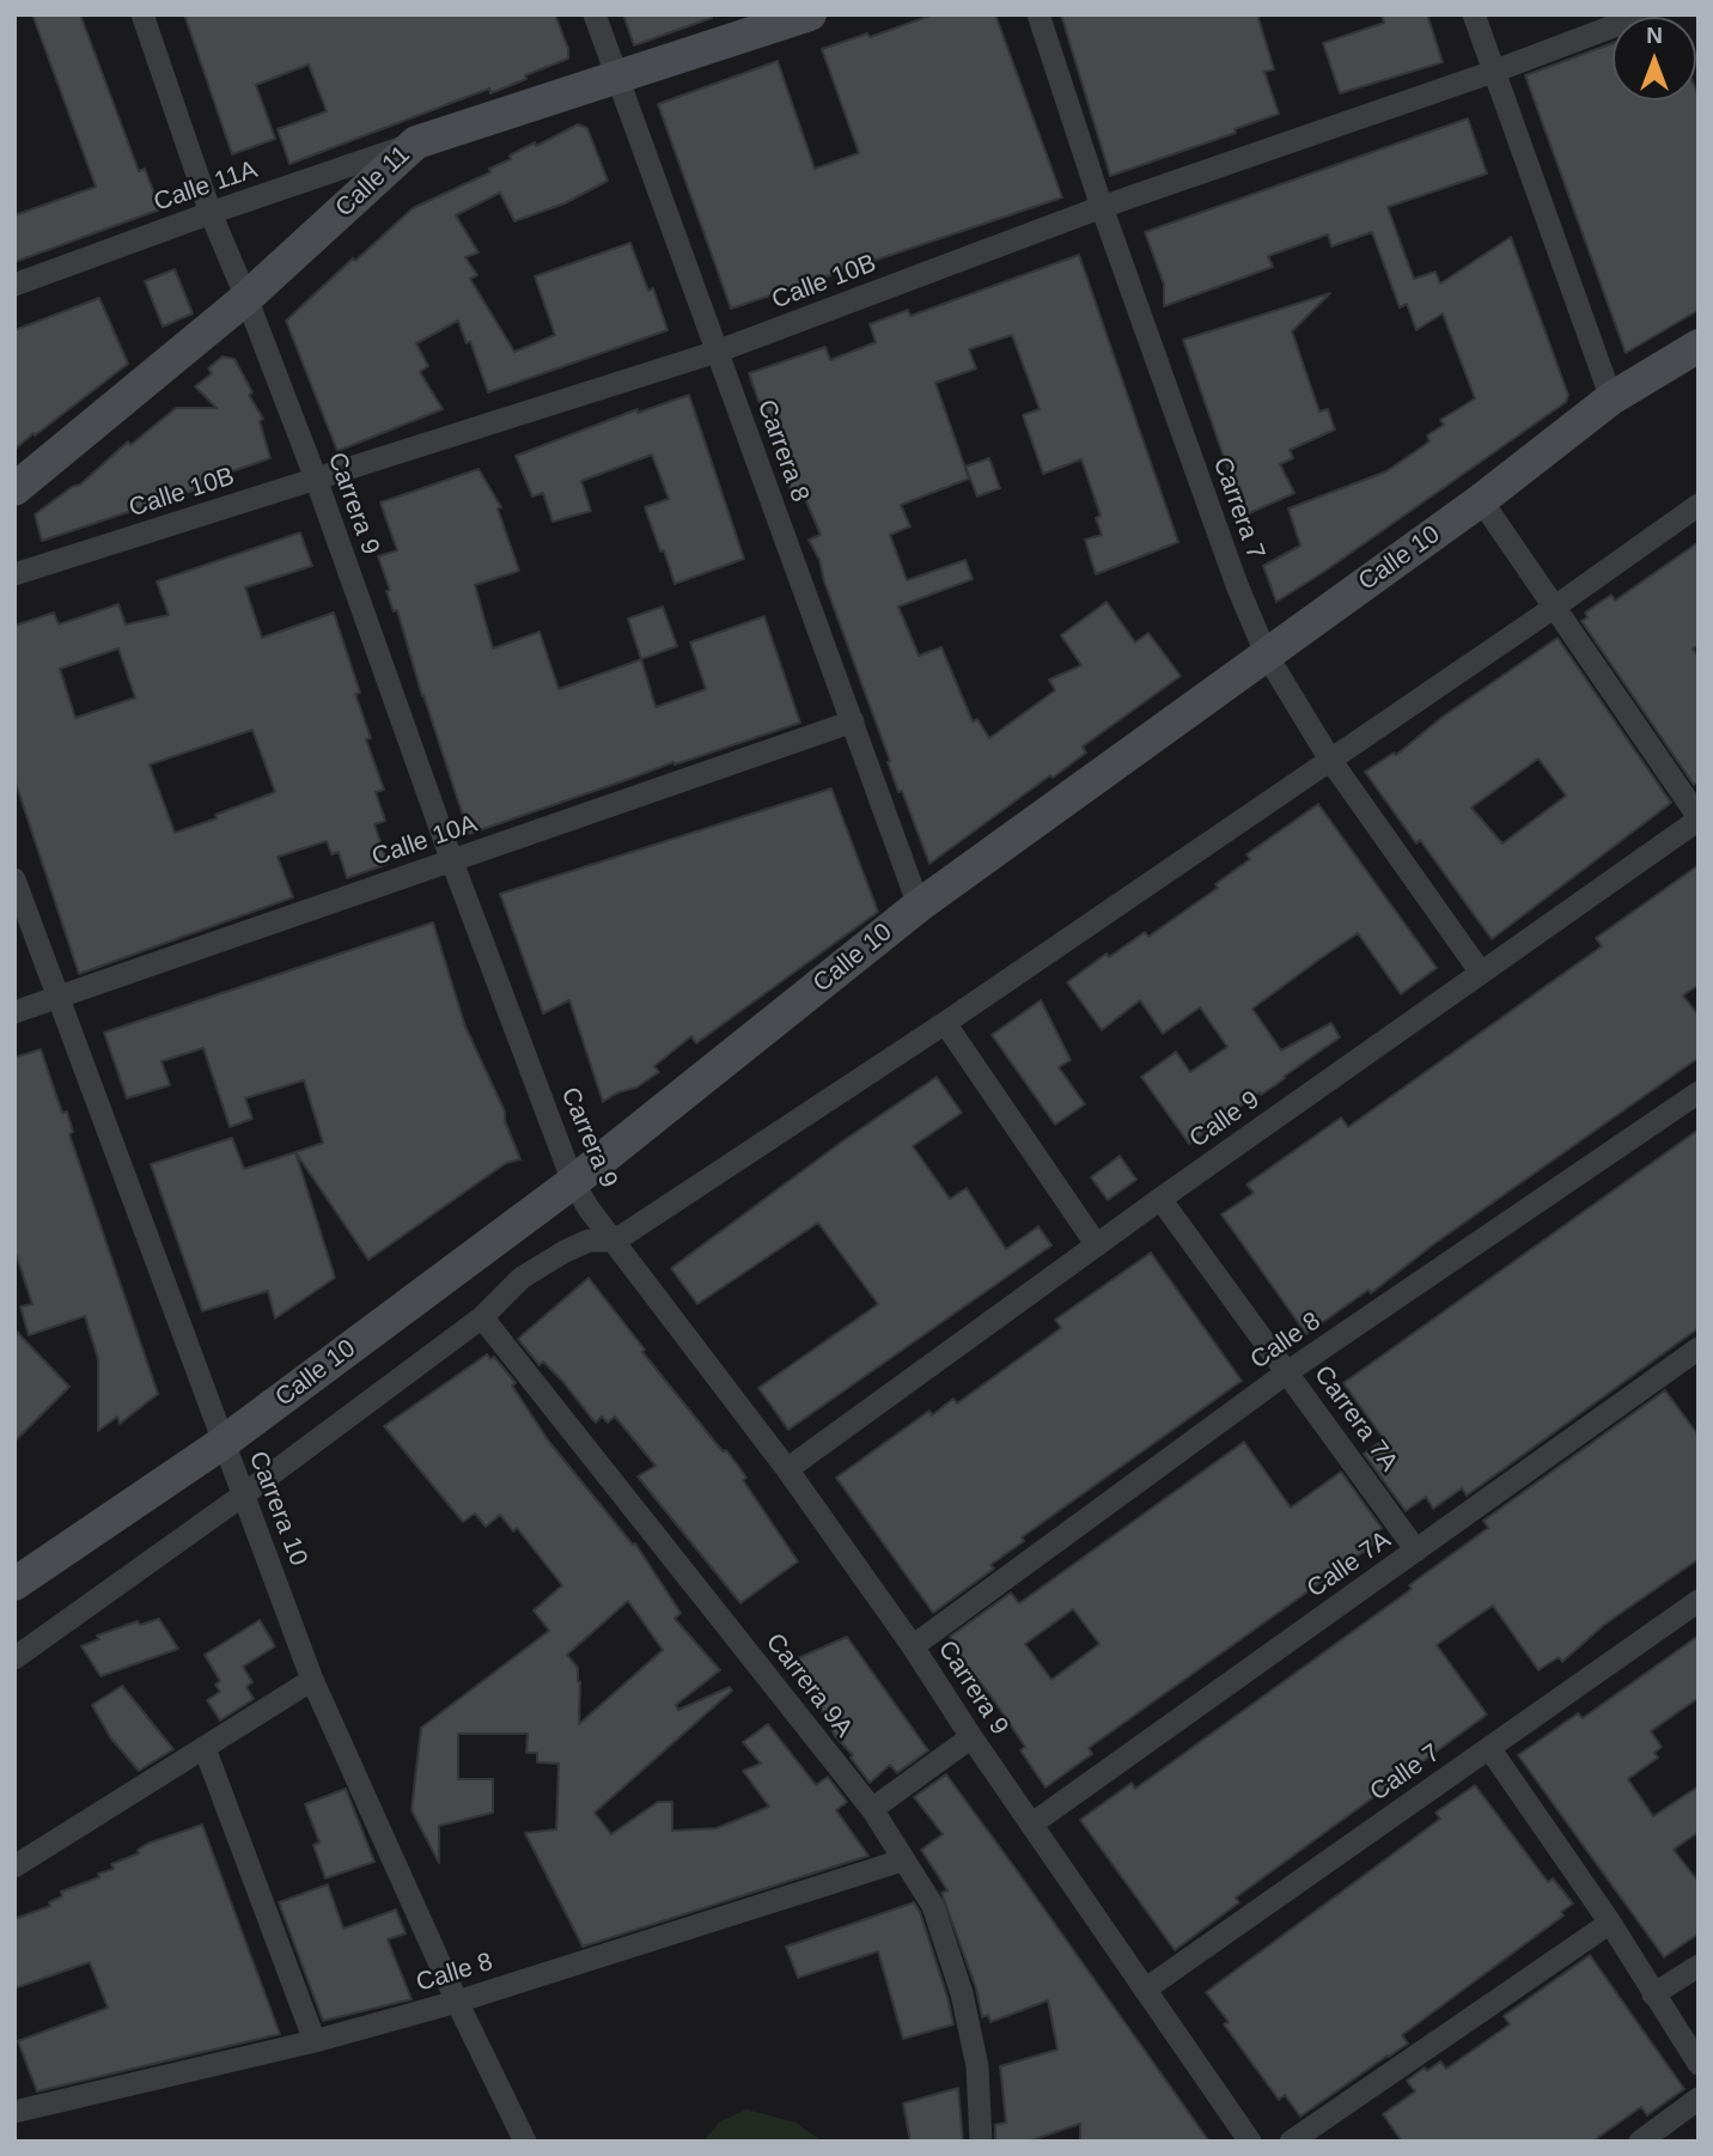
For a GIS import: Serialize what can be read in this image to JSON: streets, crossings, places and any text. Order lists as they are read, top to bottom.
{
  "streets": {
    "main road": ["Calle 11", "Calle 10"],
    "street": [
      "Calle 11A",
      "Calle 10B",
      "Carrera 8",
      "Carrera 9",
      "Carrera 7",
      "Calle 10A",
      "Calle 9",
      "Calle 8",
      "Carrera 7A",
      "Carrera 10",
      "Calle 7A",
      "Carrera 9A",
      "Calle 7"
    ]
  },
  "crossings": [
    ["Calle 11", "Calle 11A"],
    ["Calle 11", "Carrera 8"],
    ["Calle 11", "Carrera 9"],
    ["Calle 11A", "Carrera 9"],
    ["Calle 10B", "Carrera 8"],
    ["Calle 10B", "Carrera 9"],
    ["Calle 10B", "Carrera 7"],
    ["Carrera 8", "Calle 10"],
    ["Carrera 8", "Calle 10A"],
    ["Carrera 9", "Calle 10"],
    ["Carrera 9", "Calle 10A"],
    ["Carrera 9", "Calle 9"],
    ["Carrera 9", "Calle 8"],
    ["Carrera 9", "Calle 7A"],
    ["Carrera 9", "Calle 7"],
    ["Carrera 7", "Calle 10"],
    ["Carrera 7", "Calle 9"],
    ["Calle 10", "Carrera 10"],
    ["Calle 10A", "Carrera 10"],
    ["Calle 9", "Carrera 7A"],
    ["Calle 8", "Carrera 7A"],
    ["Calle 8", "Carrera 10"],
    ["Calle 8", "Carrera 9A"],
    ["Carrera 7A", "Calle 7A"]
  ],
  "north": "top"
}
